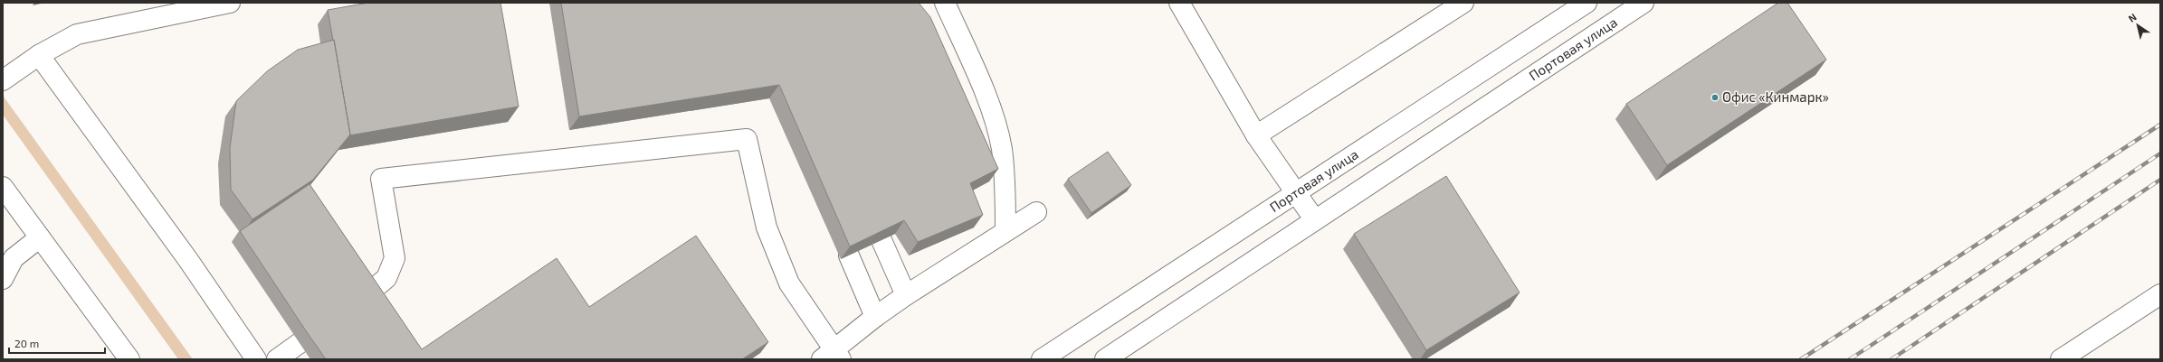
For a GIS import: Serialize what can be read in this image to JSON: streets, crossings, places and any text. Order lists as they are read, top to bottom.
{
  "streets": {
    "street": ["Портовая улица"]
  },
  "places": ["Офис «Кинмарк»"],
  "scale_bar": "20 m",
  "north": "top left"
}
